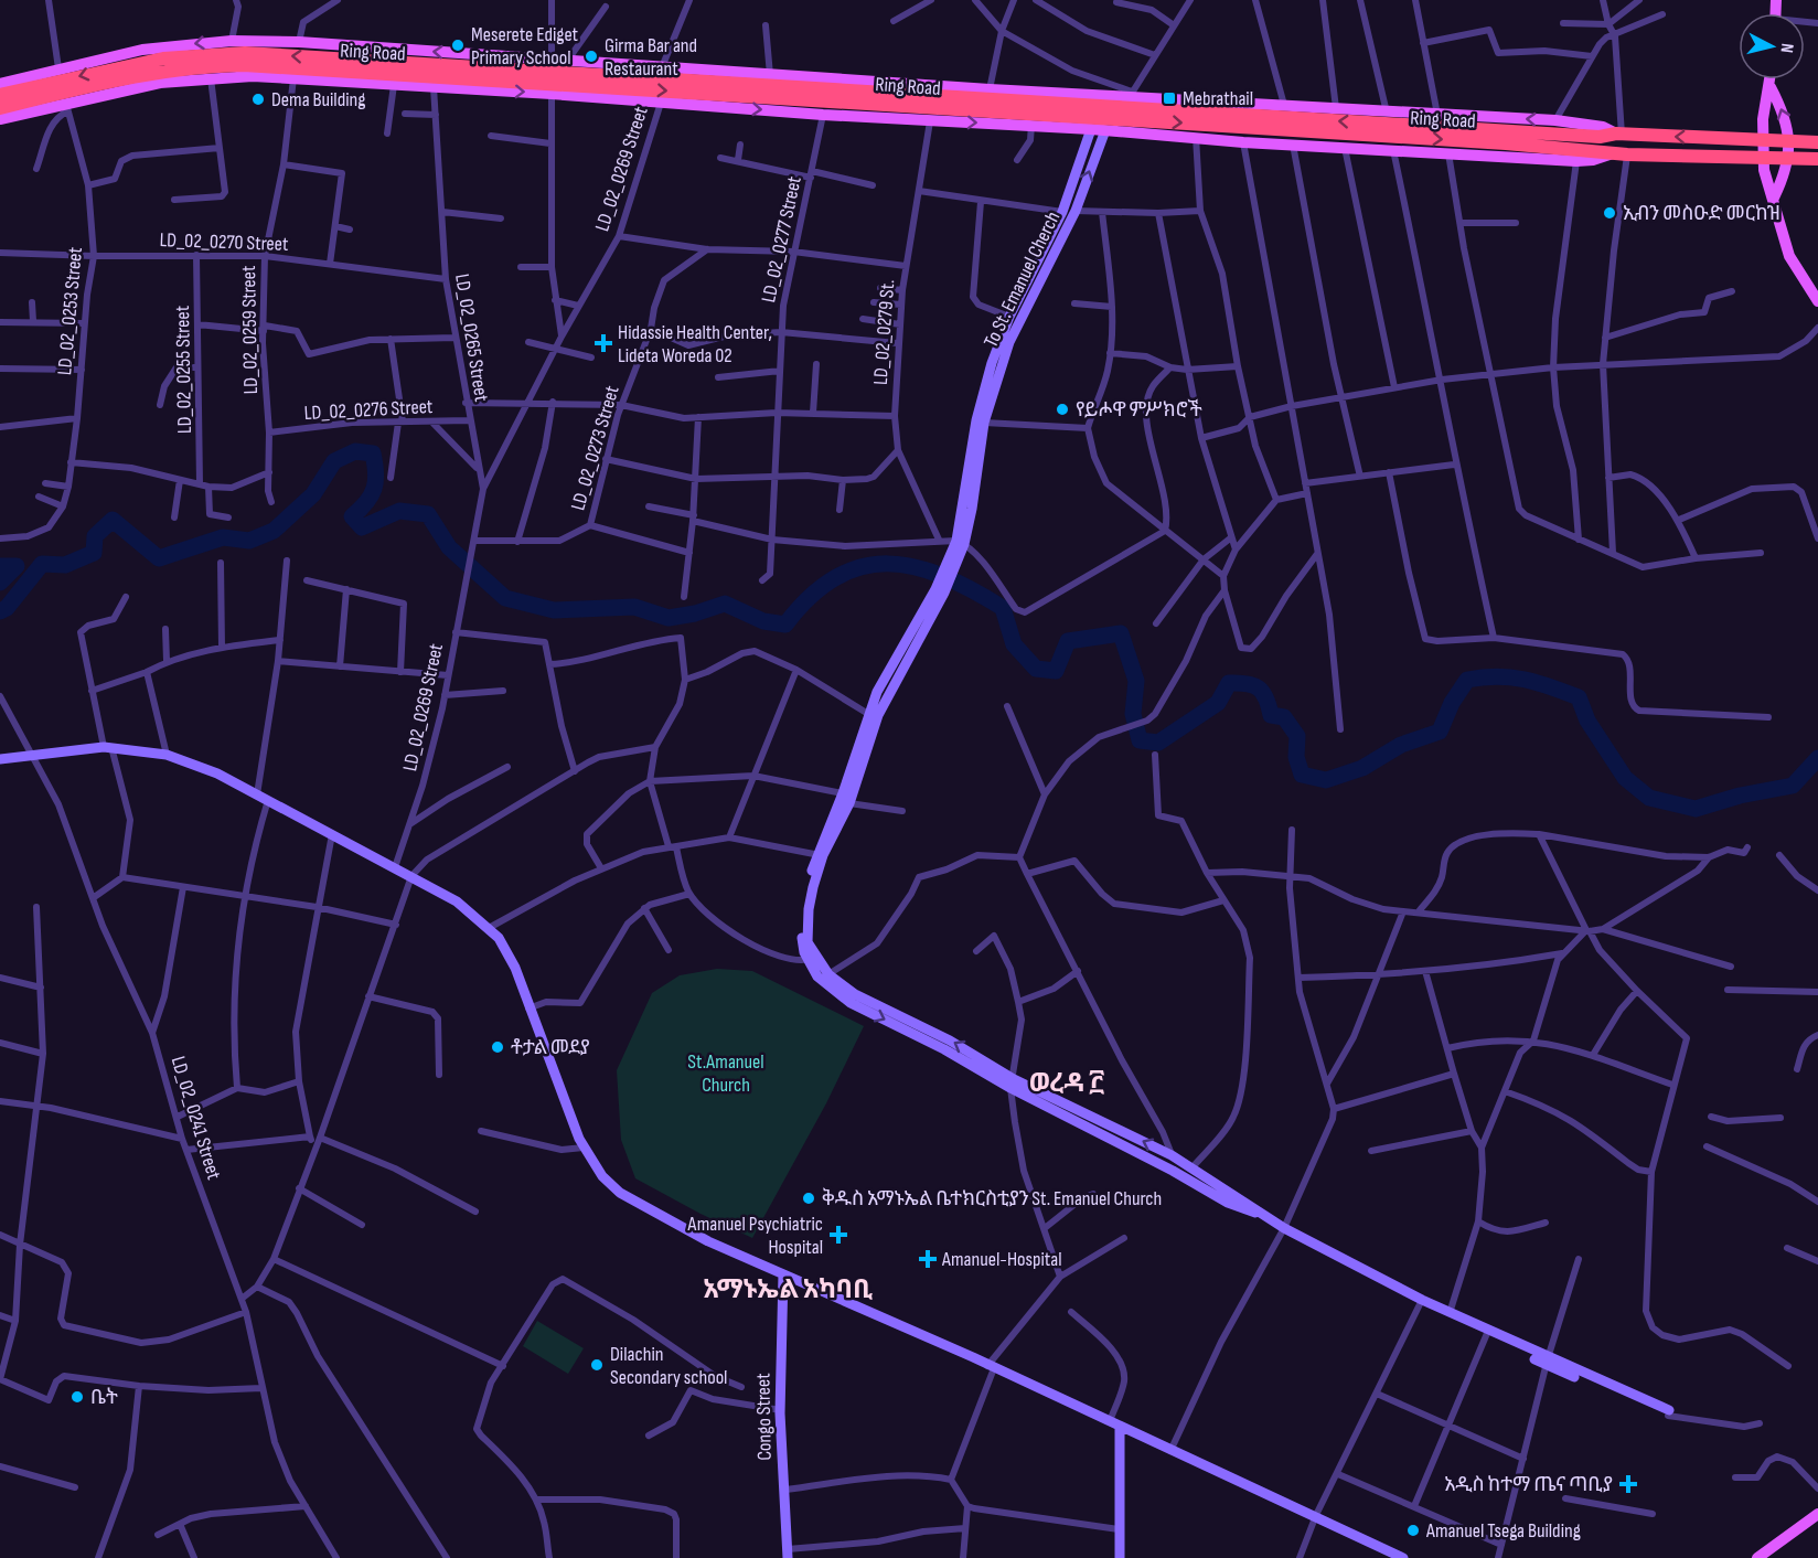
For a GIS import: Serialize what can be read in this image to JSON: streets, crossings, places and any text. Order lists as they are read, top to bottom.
{
  "streets": {
    "highway": ["Ring Road"],
    "main road": ["To St. Emanuel Cherch", "Congo Street"],
    "street": [
      "LD_02_0269 Street",
      "LD_02_0277 Street",
      "LD_02_0270 Street",
      "LD_02_0253 Street",
      "LD_02_0259 Street",
      "LD_02_0279 St.",
      "LD_02_0265 Street",
      "LD_02_0255 Street",
      "LD_02_0276 Street",
      "LD_02_0273 Street",
      "LD_02_0241 Street"
    ]
  },
  "crossings": [
    ["LD_02_0269 Street", "LD_02_0265 Street"],
    ["LD_02_0270 Street", "LD_02_0253 Street"],
    ["LD_02_0270 Street", "LD_02_0259 Street"],
    ["LD_02_0270 Street", "LD_02_0265 Street"],
    ["LD_02_0270 Street", "LD_02_0255 Street"],
    ["LD_02_0259 Street", "LD_02_0276 Street"],
    ["LD_02_0265 Street", "LD_02_0276 Street"]
  ],
  "districts": ["ወረዳ ፫", "አማኑኤል አካባቢ"],
  "parks": ["St.Amanuel Church"],
  "places": {
    "other": [
      "Meserete Ediget Primary School",
      "Girma Bar and Restaurant",
      "Dema Building",
      "ኢብን መስዑድ መርከዝ",
      "የይሖዋ ምሥክሮች",
      "ቶታል መደያ",
      "ቅዱስ አማኑኤል ቤተክርስቲያን St. Emanuel Church",
      "Dilachin Secondary school",
      "ቤት",
      "Amanuel Tsega Building"
    ],
    "transit": ["Mebrathail"],
    "health": [
      "Hidassie Health Center, Lideta Woreda 02",
      "Amanuel Psychiatric Hospital",
      "Amanuel-Hospital",
      "አዲስ ከተማ ጤና ጣቢያ"
    ]
  },
  "north": "right"
}
